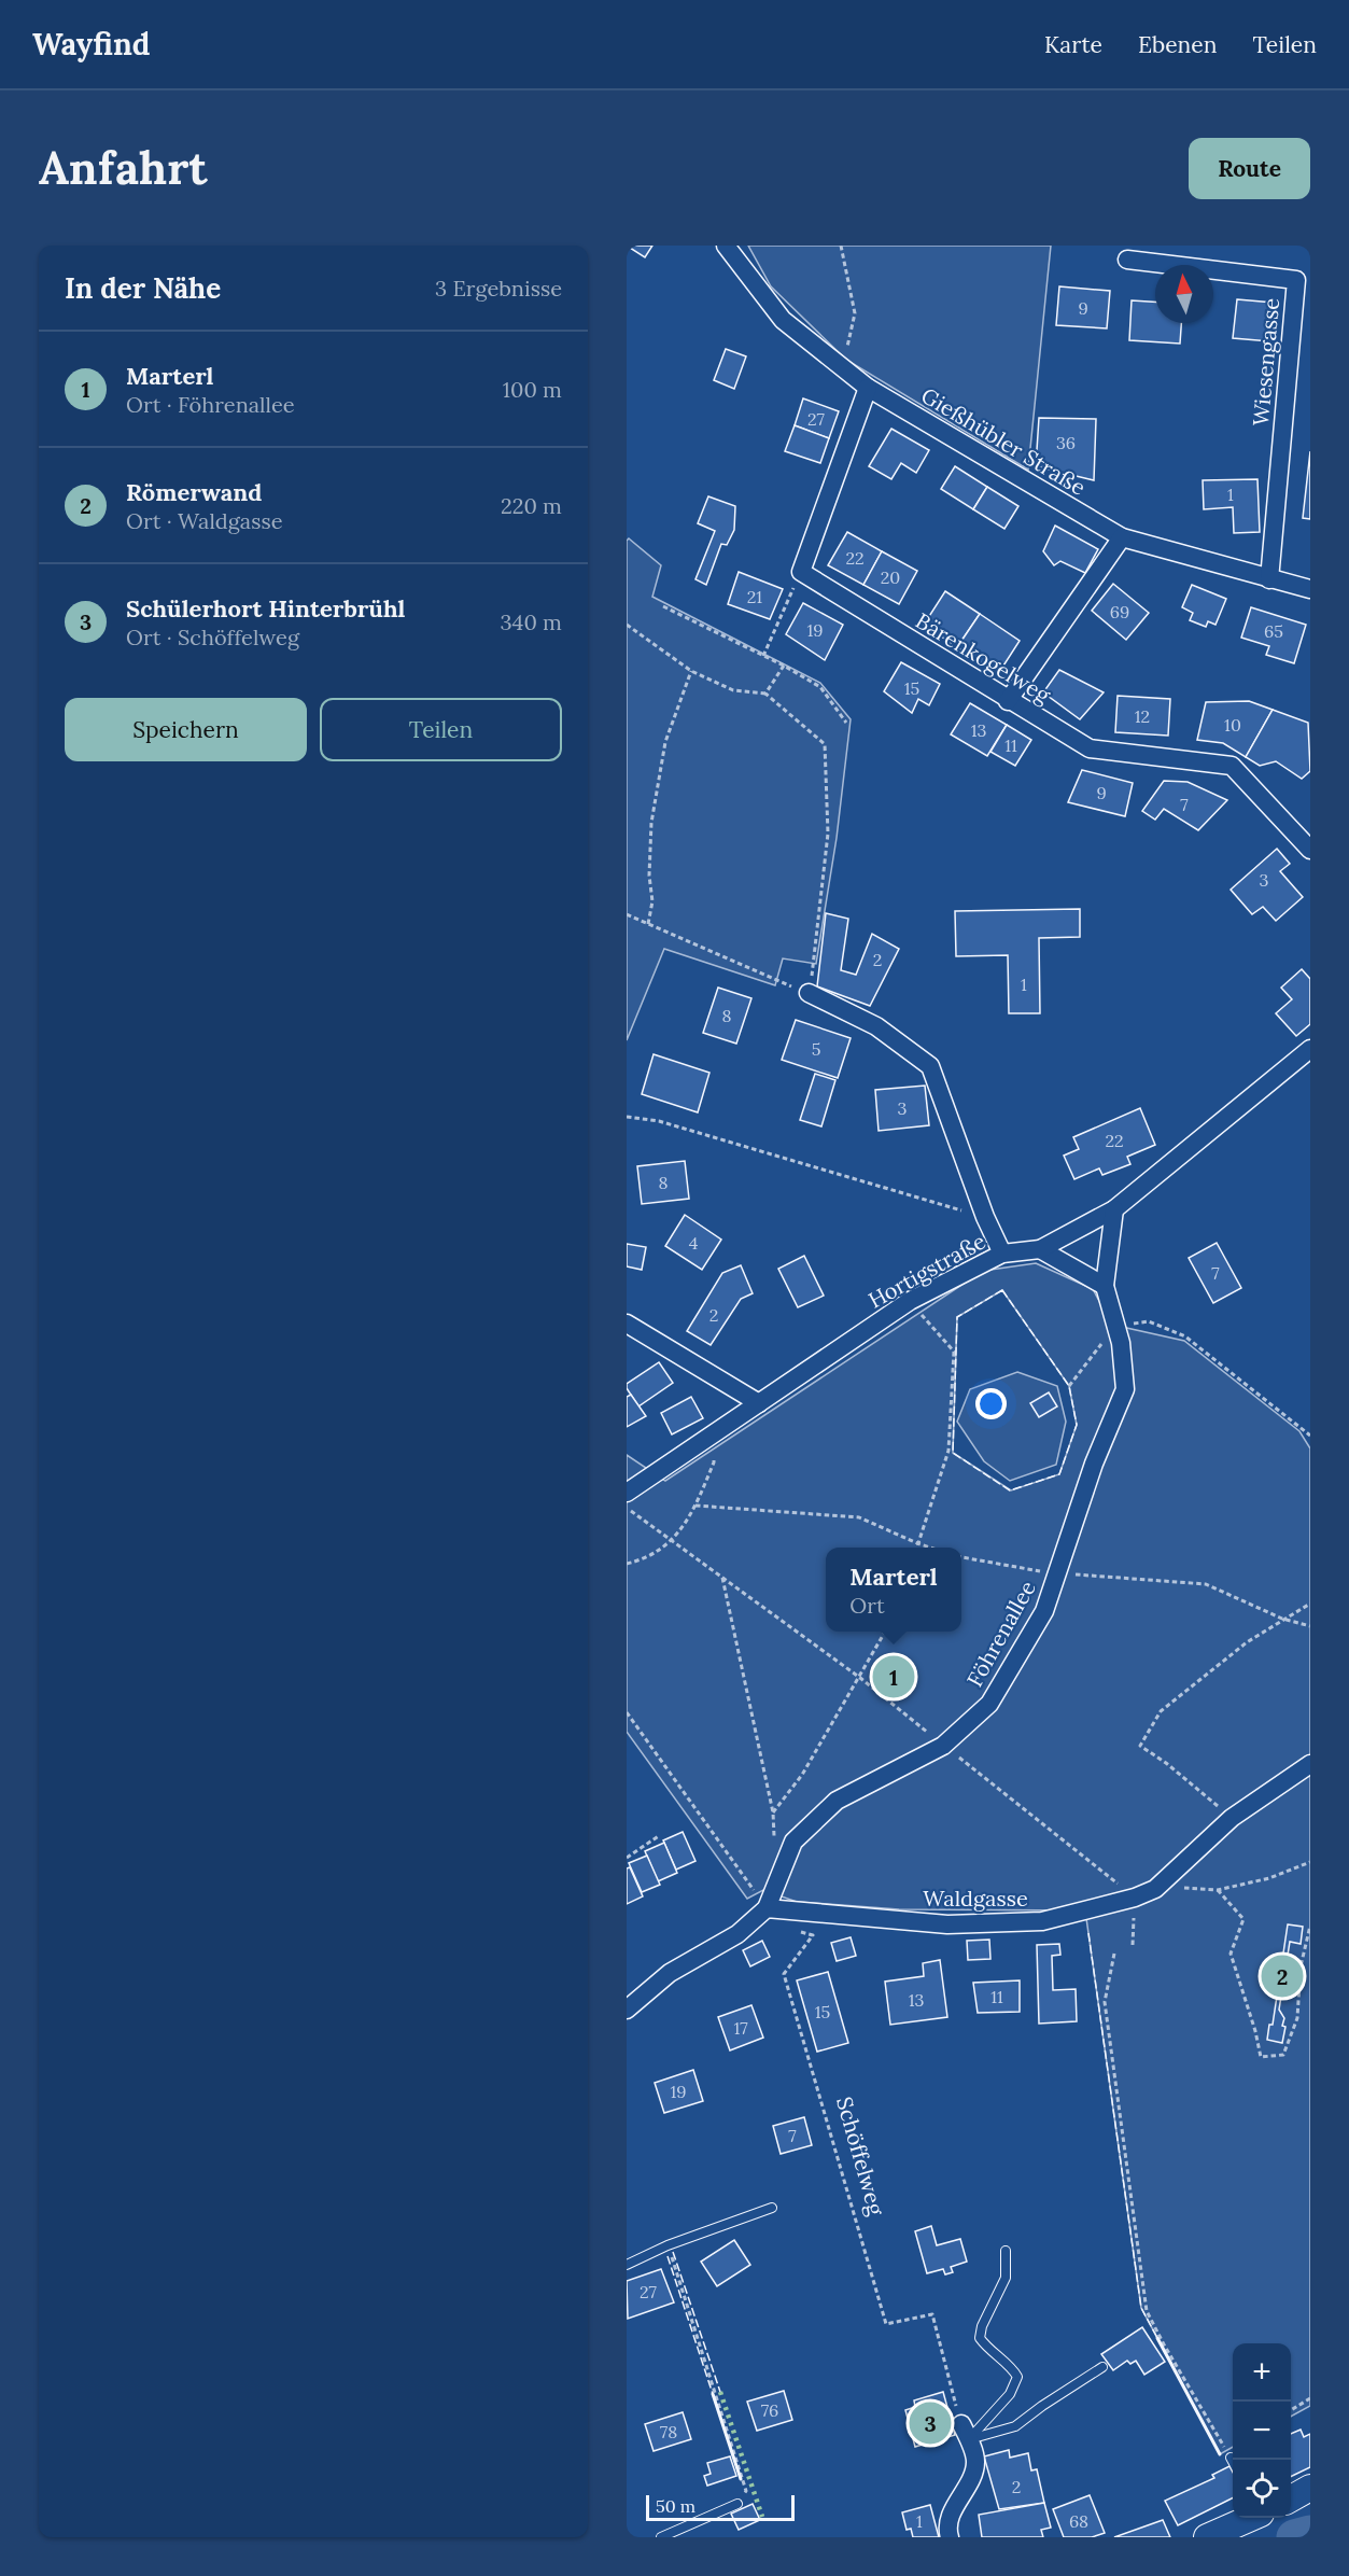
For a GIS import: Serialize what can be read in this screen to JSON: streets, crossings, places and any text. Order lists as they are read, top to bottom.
{
  "streets": {
    "street": [
      "Wiesengasse",
      "Gießhübler Straße",
      "Bärenkogelweg",
      "Hortigstraße",
      "Föhrenallee",
      "Waldgasse"
    ],
    "path": ["Schöffelweg"]
  },
  "crossings": [
    ["Wiesengasse", "Gießhübler Straße"],
    ["Hortigstraße", "Föhrenallee"],
    ["Föhrenallee", "Waldgasse"]
  ],
  "house_numbers": [
    "9",
    "27",
    "36",
    "1",
    "22",
    "20",
    "21",
    "69",
    "19",
    "65",
    "15",
    "12",
    "10",
    "13",
    "11",
    "9",
    "7",
    "3",
    "2",
    "1",
    "8",
    "5",
    "3",
    "22",
    "8",
    "4",
    "7",
    "2",
    "11",
    "13",
    "15",
    "17",
    "19",
    "7",
    "27",
    "76",
    "78",
    "2",
    "1",
    "68"
  ],
  "scale_bar": "50 m",
  "north": "top",
  "page": {
    "header": "Wayfind",
    "nav": ["Karte", "Ebenen", "Teilen"],
    "buttons": [
      "Route",
      ["Speichern", "Teilen"]
    ],
    "title": "Anfahrt",
    "heading": ["In der Nähe", "3 Ergebnisse"],
    "list": [
      {
        "mark": "1",
        "name": "Marterl",
        "note": "Ort · Föhrenallee",
        "value": "100 m"
      },
      {
        "mark": "2",
        "name": "Römerwand",
        "note": "Ort · Waldgasse",
        "value": "220 m"
      },
      {
        "mark": "3",
        "name": "Schülerhort Hinterbrühl",
        "note": "Ort · Schöffelweg",
        "value": "340 m"
      }
    ],
    "popup": ["Marterl", "Ort"],
    "pins": ["1", "2", "3"],
    "map_buttons": ["+", "−"],
    "scale": "50 m"
  }
}
